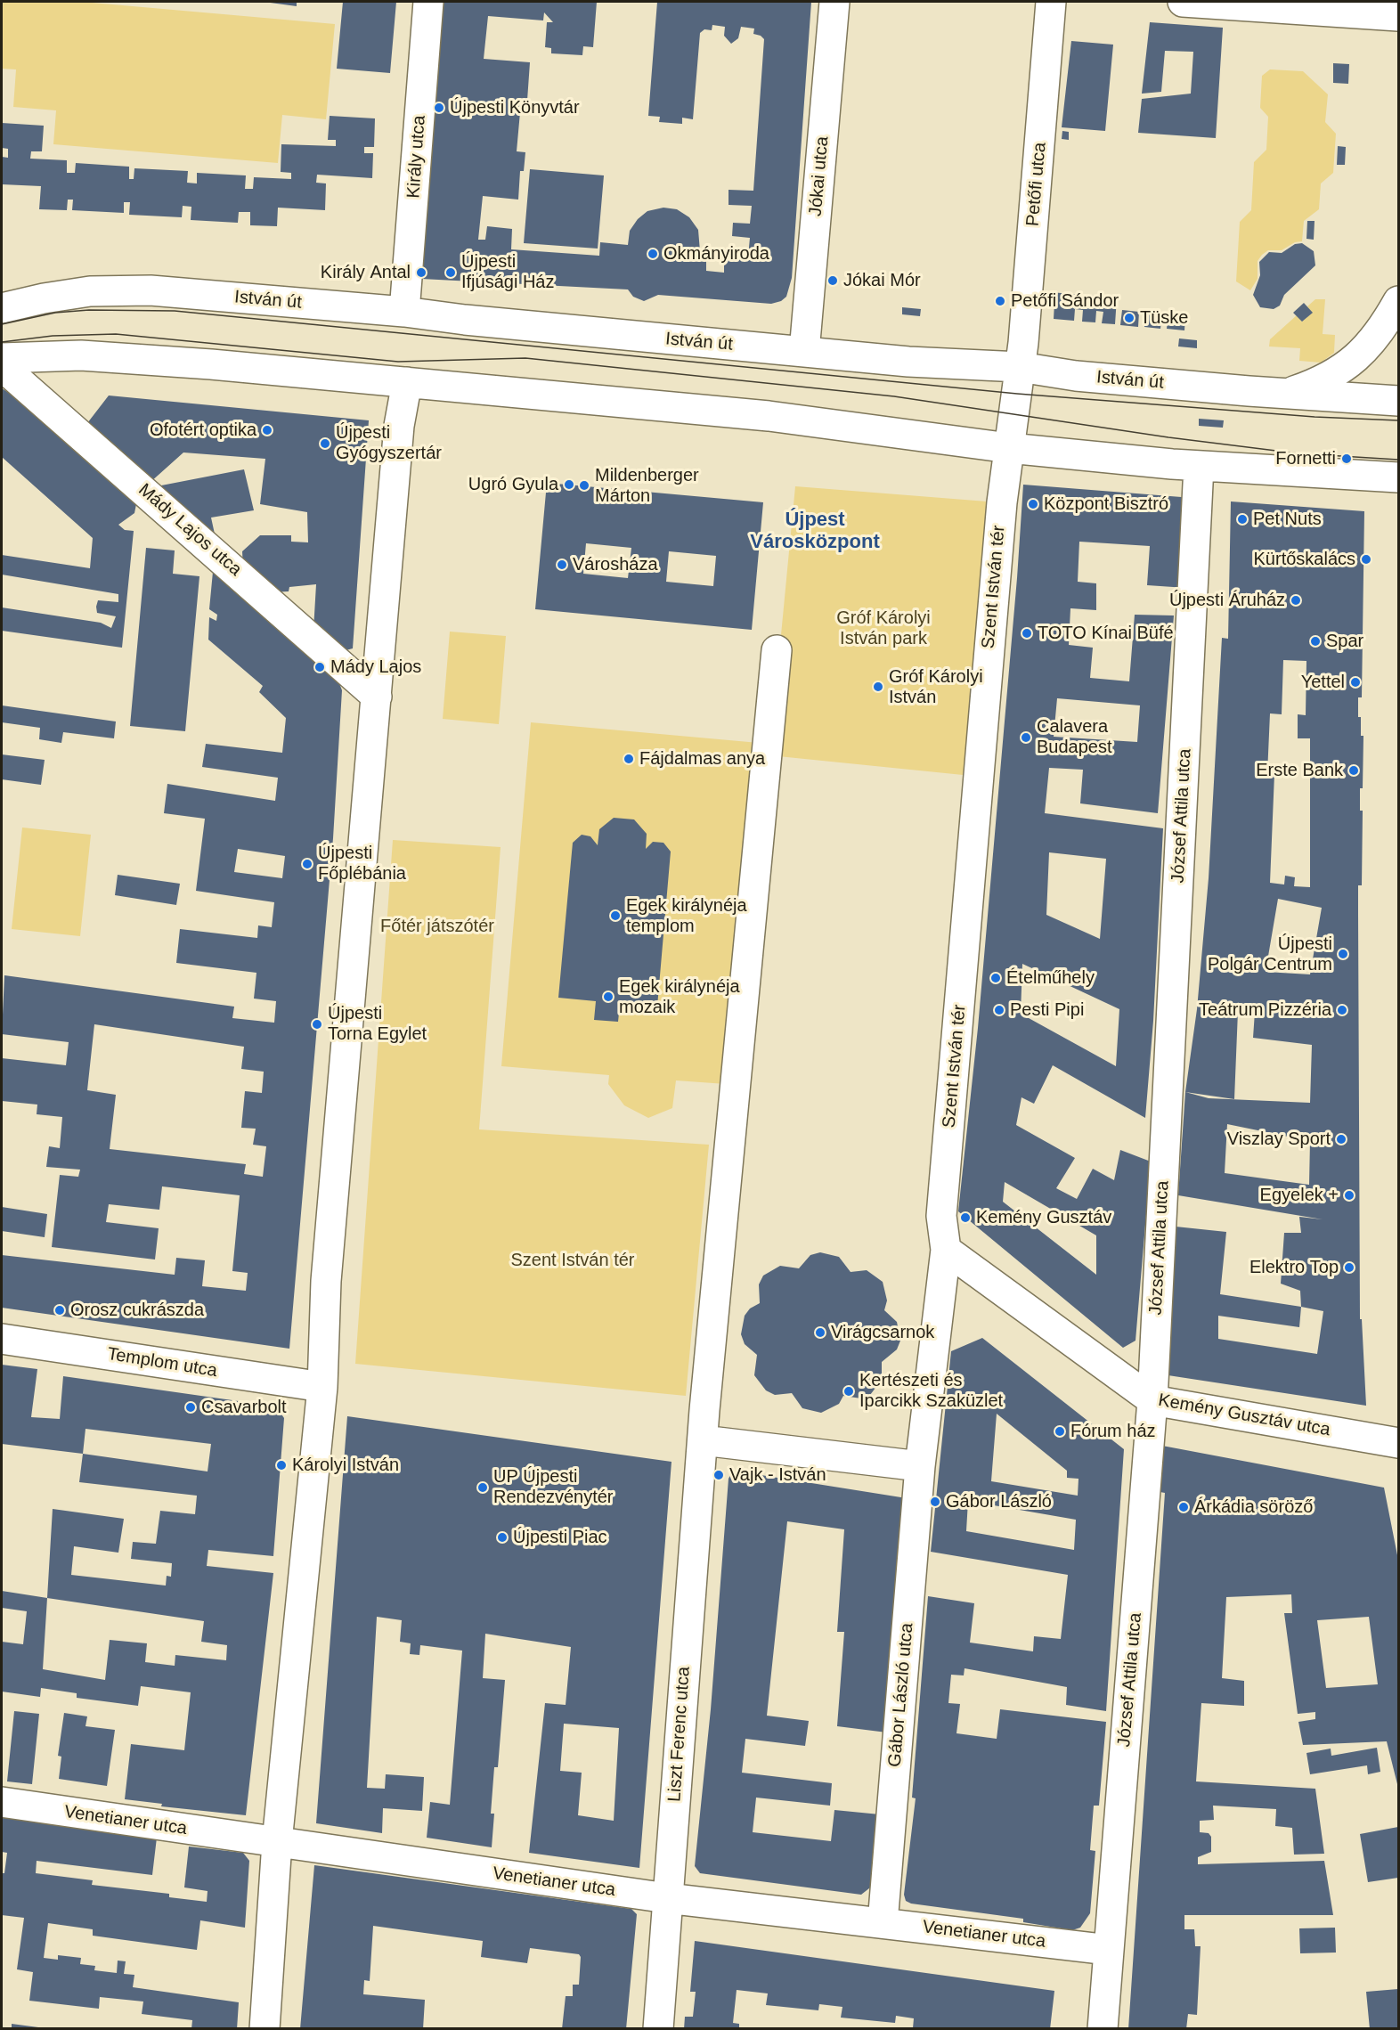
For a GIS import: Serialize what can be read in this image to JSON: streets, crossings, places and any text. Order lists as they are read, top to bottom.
{
  "streets": {
    "street": [
      "Király utca",
      "Jókai utca",
      "Petőfi utca",
      "István út",
      "Mády Lajos utca",
      "Szent István tér",
      "József Attila utca",
      "Templom utca",
      "Kemény Gusztáv utca",
      "Gábor László utca",
      "Liszt Ferenc utca",
      "Venetianer utca"
    ]
  },
  "crossings": [
    ["Király utca", "István út"],
    ["Jókai utca", "István út"],
    ["Petőfi utca", "István út"],
    ["Petőfi utca", "Szent István tér"],
    ["Szent István tér", "Kemény Gusztáv utca"],
    ["Szent István tér", "Gábor László utca"],
    ["József Attila utca", "Kemény Gusztáv utca"],
    ["József Attila utca", "Venetianer utca"],
    ["Gábor László utca", "Venetianer utca"],
    ["Liszt Ferenc utca", "Venetianer utca"]
  ],
  "districts": ["Újpest Városközpont"],
  "parks": ["Gróf Károlyi István park", "Főtér játszótér", "Szent István tér"],
  "places": [
    "Újpesti Könyvtár",
    "Okmányiroda",
    "Király Antal",
    "Újpesti Ifjúsági Ház",
    "Jókai Mór",
    "Petőfi Sándor",
    "Tüske",
    "Ofotért optika",
    "Újpesti Gyógyszertár",
    "Fornetti",
    "Ugró Gyula",
    "Mildenberger Márton",
    "Központ Bisztró",
    "Pet Nuts",
    "Kürtőskalács",
    "Városháza",
    "Újpesti Áruház",
    "TOTO Kínai Büfé",
    "Spar",
    "Mády Lajos",
    "Yettel",
    "Gróf Károlyi István",
    "Calavera Budapest",
    "Fájdalmas anya",
    "Erste Bank",
    "Újpesti Főplébánia",
    "Egek királynéja templom",
    "Újpesti Polgár Centrum",
    "Ételműhely",
    "Egek királynéja mozaik",
    "Pesti Pipi",
    "Teátrum Pizzéria",
    "Újpesti Torna Egylet",
    "Viszlay Sport",
    "Egyelek +",
    "Kemény Gusztáv",
    "Elektro Top",
    "Orosz cukrászda",
    "Virágcsarnok",
    "Kertészeti és Iparcikk Szaküzlet",
    "Csavarbolt",
    "Fórum ház",
    "Károlyi István",
    "Vajk - István",
    "UP Újpesti Rendezvénytér",
    "Gábor László",
    "Árkádia söröző",
    "Újpesti Piac"
  ]
}
